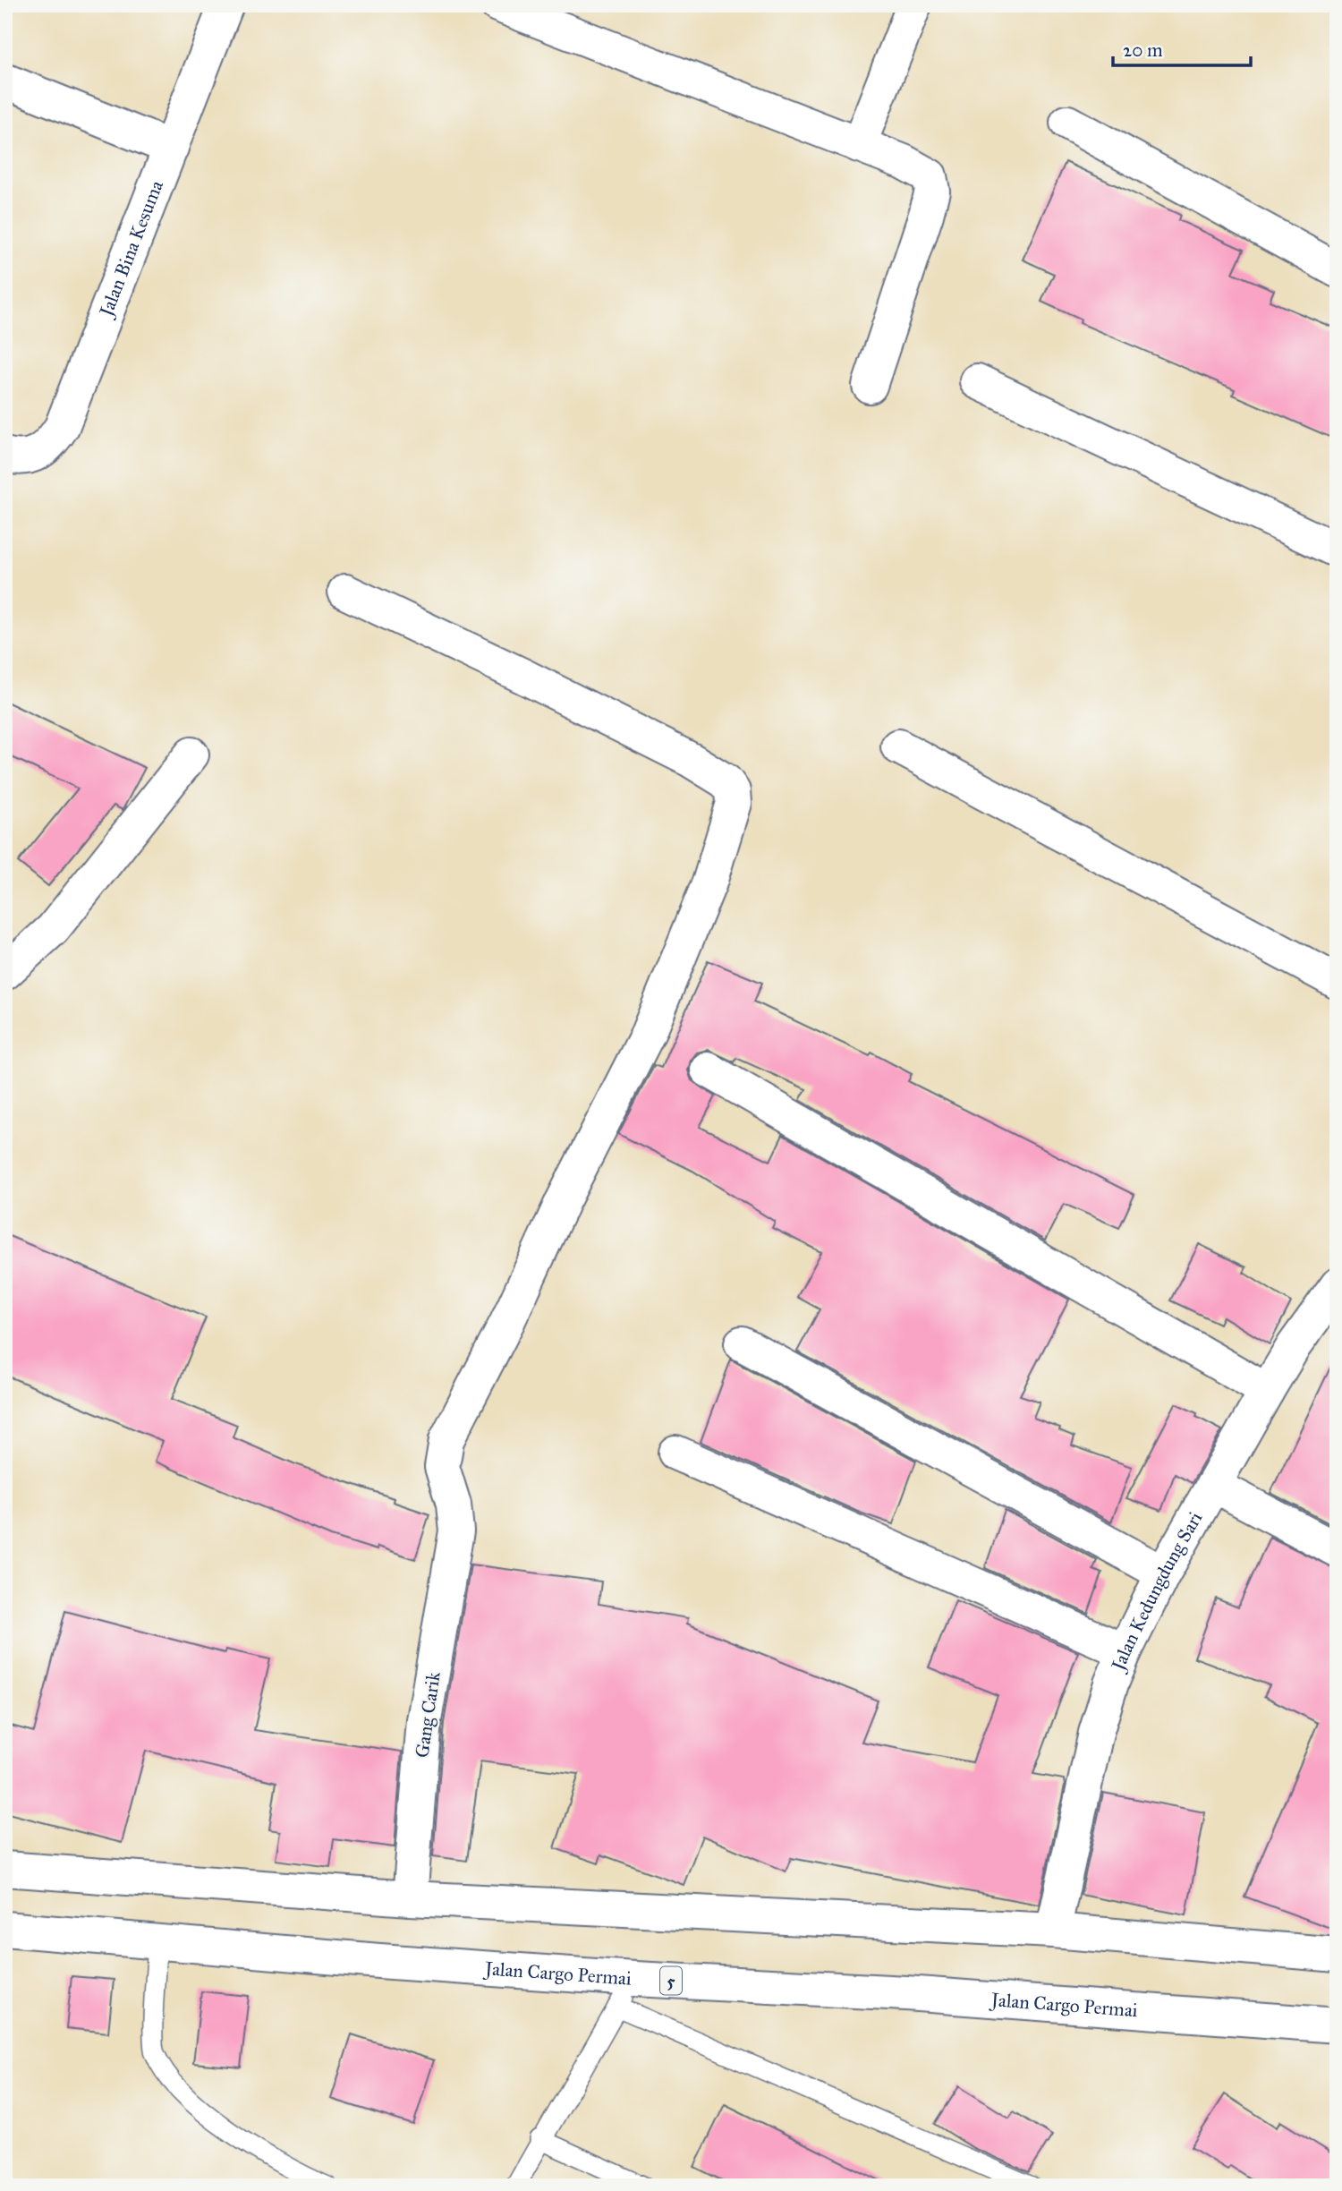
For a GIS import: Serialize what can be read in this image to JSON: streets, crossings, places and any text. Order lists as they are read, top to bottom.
{
  "streets": {
    "main road": [
      "Jalan Bina Kesuma",
      "Jalan Kedungdung Sari",
      "Gang Carik",
      "Jalan Cargo Permai",
      "5"
    ]
  },
  "scale_bar": "20 m"
}
